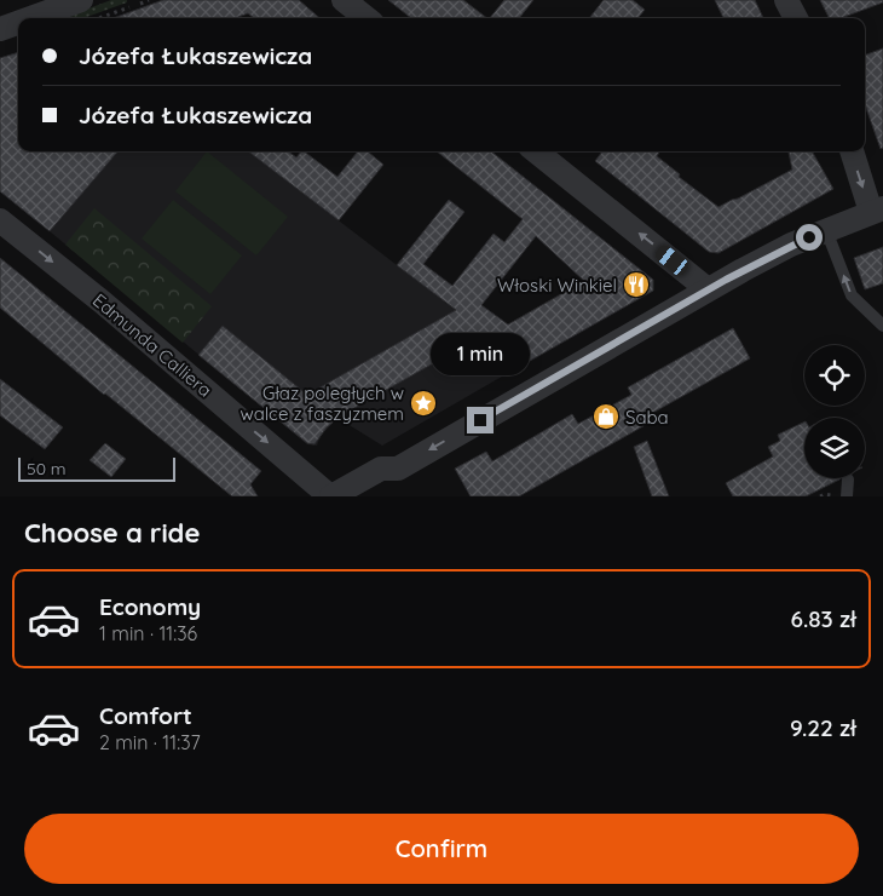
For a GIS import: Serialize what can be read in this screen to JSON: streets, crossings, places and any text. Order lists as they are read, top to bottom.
{
  "streets": {
    "street": ["Edmunda Calliera"]
  },
  "one_way": ["Edmunda Calliera"],
  "places": {
    "restaurant": ["Włoski Winkiel"],
    "place": ["Głaz poległych w walce z faszyzmem"],
    "shop": ["Saba"]
  },
  "scale_bar": "50 m",
  "page": {
    "banner": ["Józefa Łukaszewicza", "Józefa Łukaszewicza"],
    "bubble": "1 min",
    "scale": "50 m",
    "heading": "Choose a ride",
    "list": [
      {
        "name": "Economy",
        "note": "1 min · 11:36",
        "value": "6.83 zł"
      },
      {
        "name": "Comfort",
        "note": "2 min · 11:37",
        "value": "9.22 zł"
      }
    ],
    "buttons": "Confirm"
  }
}
